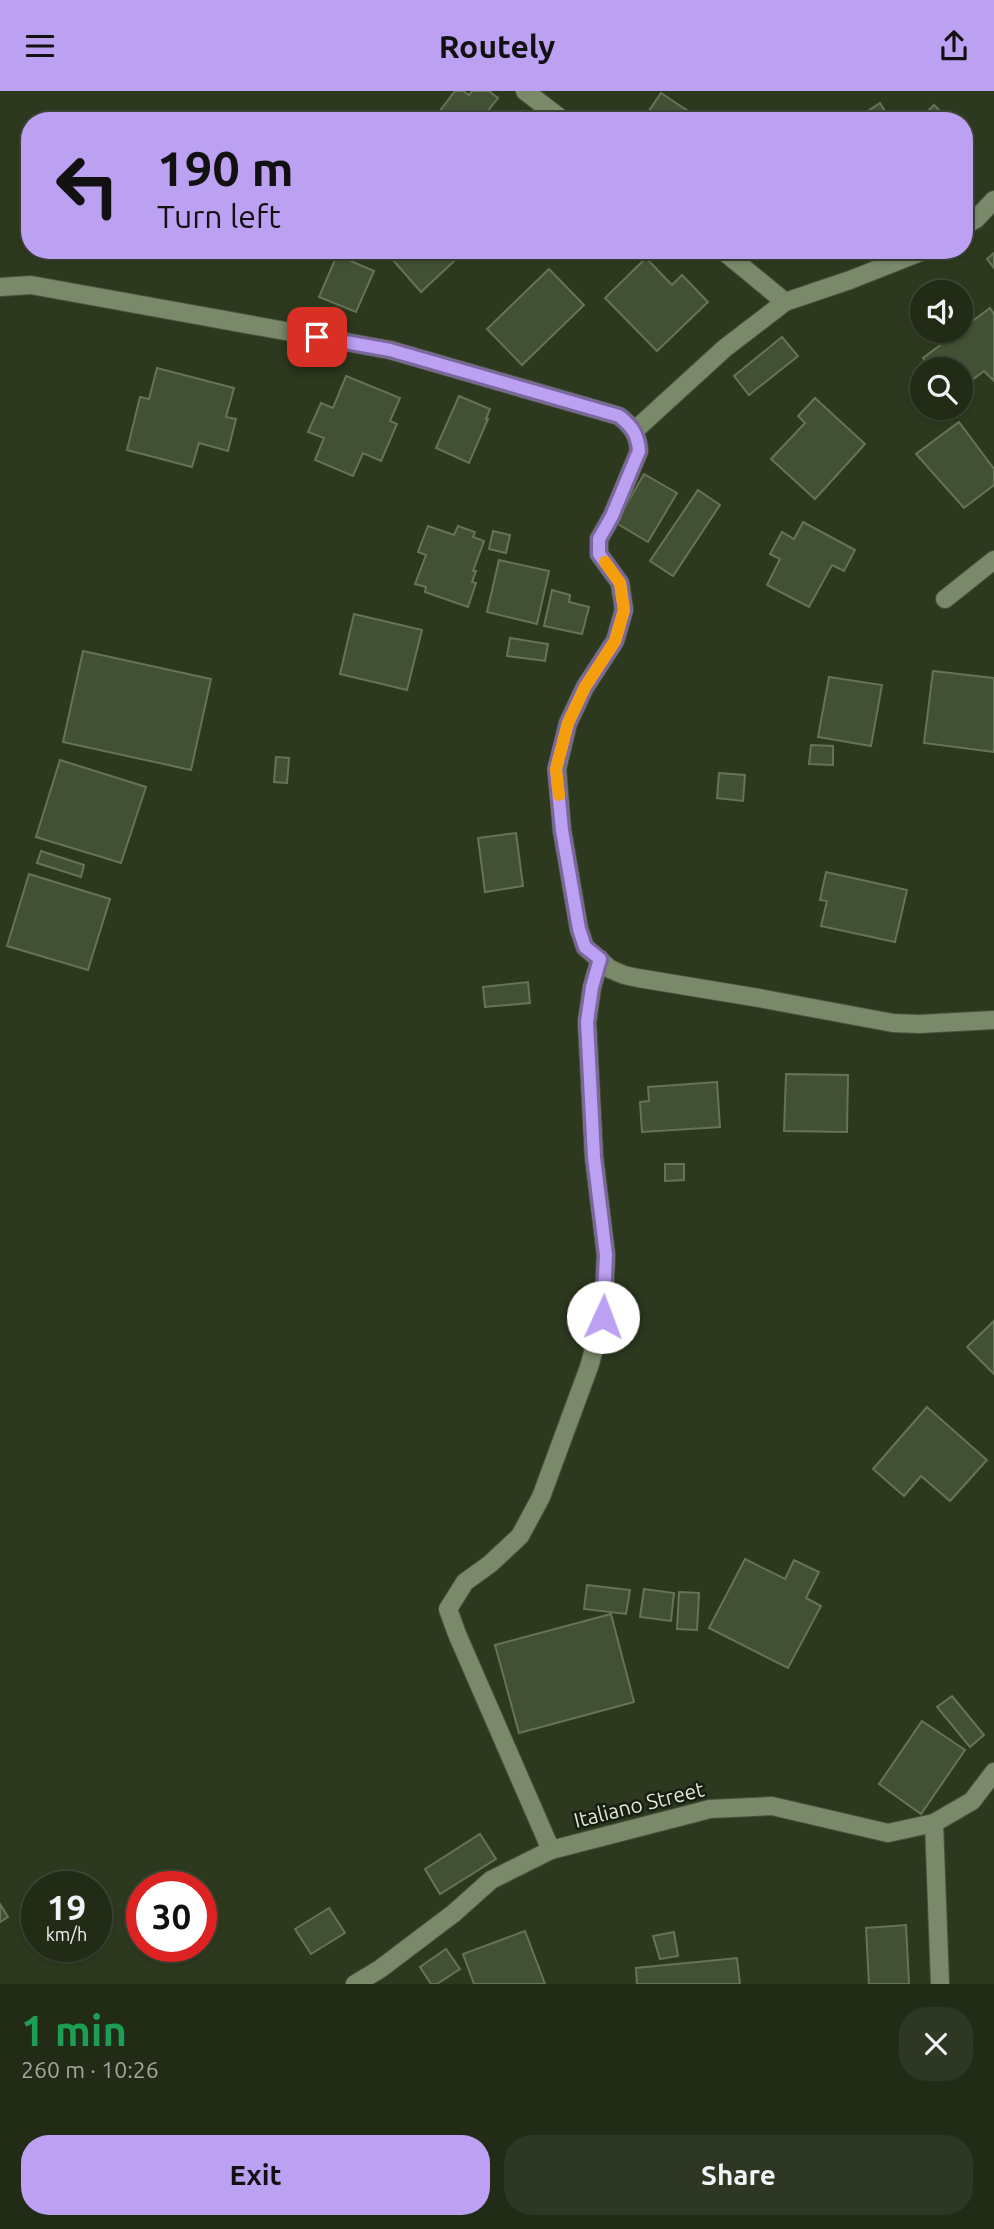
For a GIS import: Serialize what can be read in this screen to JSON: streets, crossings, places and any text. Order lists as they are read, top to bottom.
{
  "streets": {
    "street": ["Italiano Street"]
  },
  "page": {
    "header": "Routely",
    "turn": ["190 m", "Turn left"],
    "speed": "19 km/h",
    "limit": "30",
    "heading": ["1 min", "260 m · 10:26"],
    "buttons": ["Exit", "Share"]
  }
}
